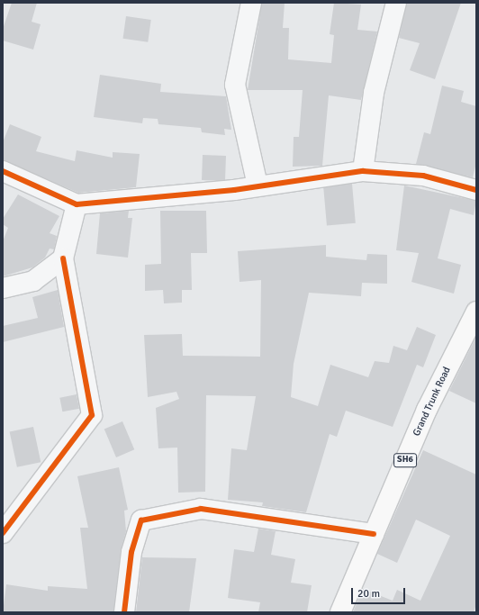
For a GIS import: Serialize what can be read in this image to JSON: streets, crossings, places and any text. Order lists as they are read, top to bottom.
{
  "streets": {
    "main road": ["Grand Trunk Road", "SH6"]
  },
  "scale_bar": "20 m"
}
